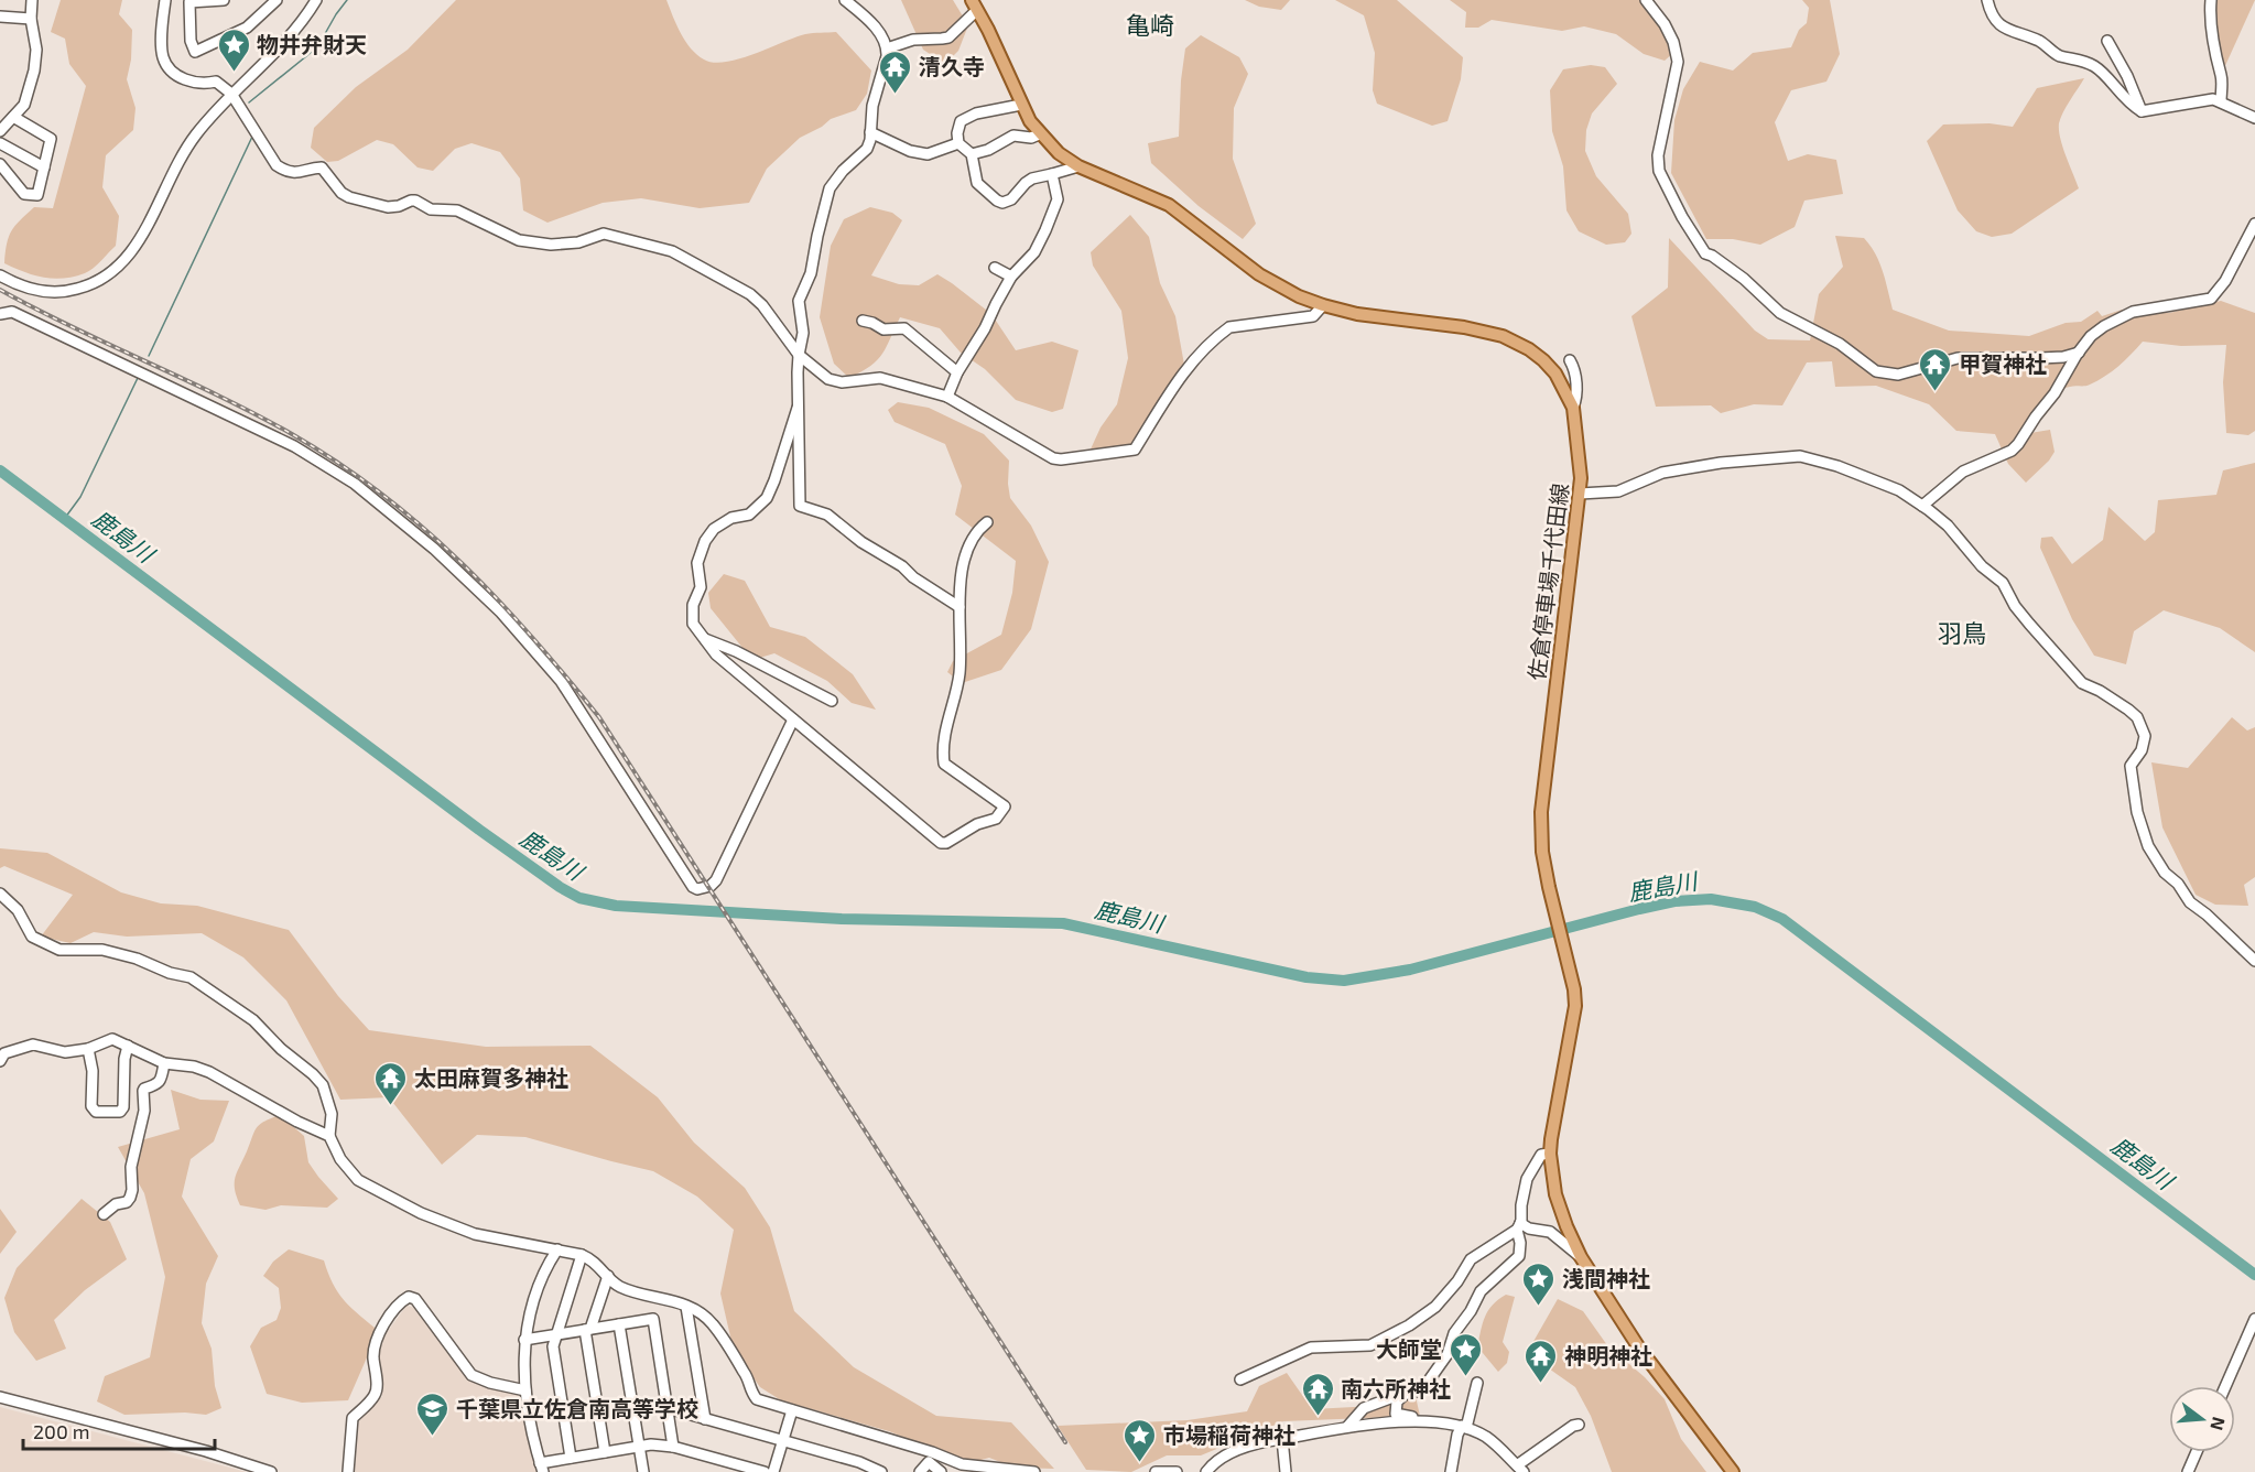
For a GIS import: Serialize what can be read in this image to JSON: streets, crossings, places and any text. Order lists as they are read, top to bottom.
{
  "streets": {
    "main road": ["佐倉停車場千代田線"]
  },
  "districts": ["亀崎", "羽鳥"],
  "water": ["鹿島川"],
  "places": {
    "place": [
      "物井弁財天",
      "浅間神社",
      "大師堂",
      "市場稲荷神社"
    ],
    "temple": [
      "清久寺",
      "甲賀神社",
      "太田麻賀多神社",
      "神明神社",
      "南六所神社"
    ],
    "school or university": ["千葉県立佐倉南高等学校"]
  },
  "scale_bar": "200 m",
  "north": "right"
}
